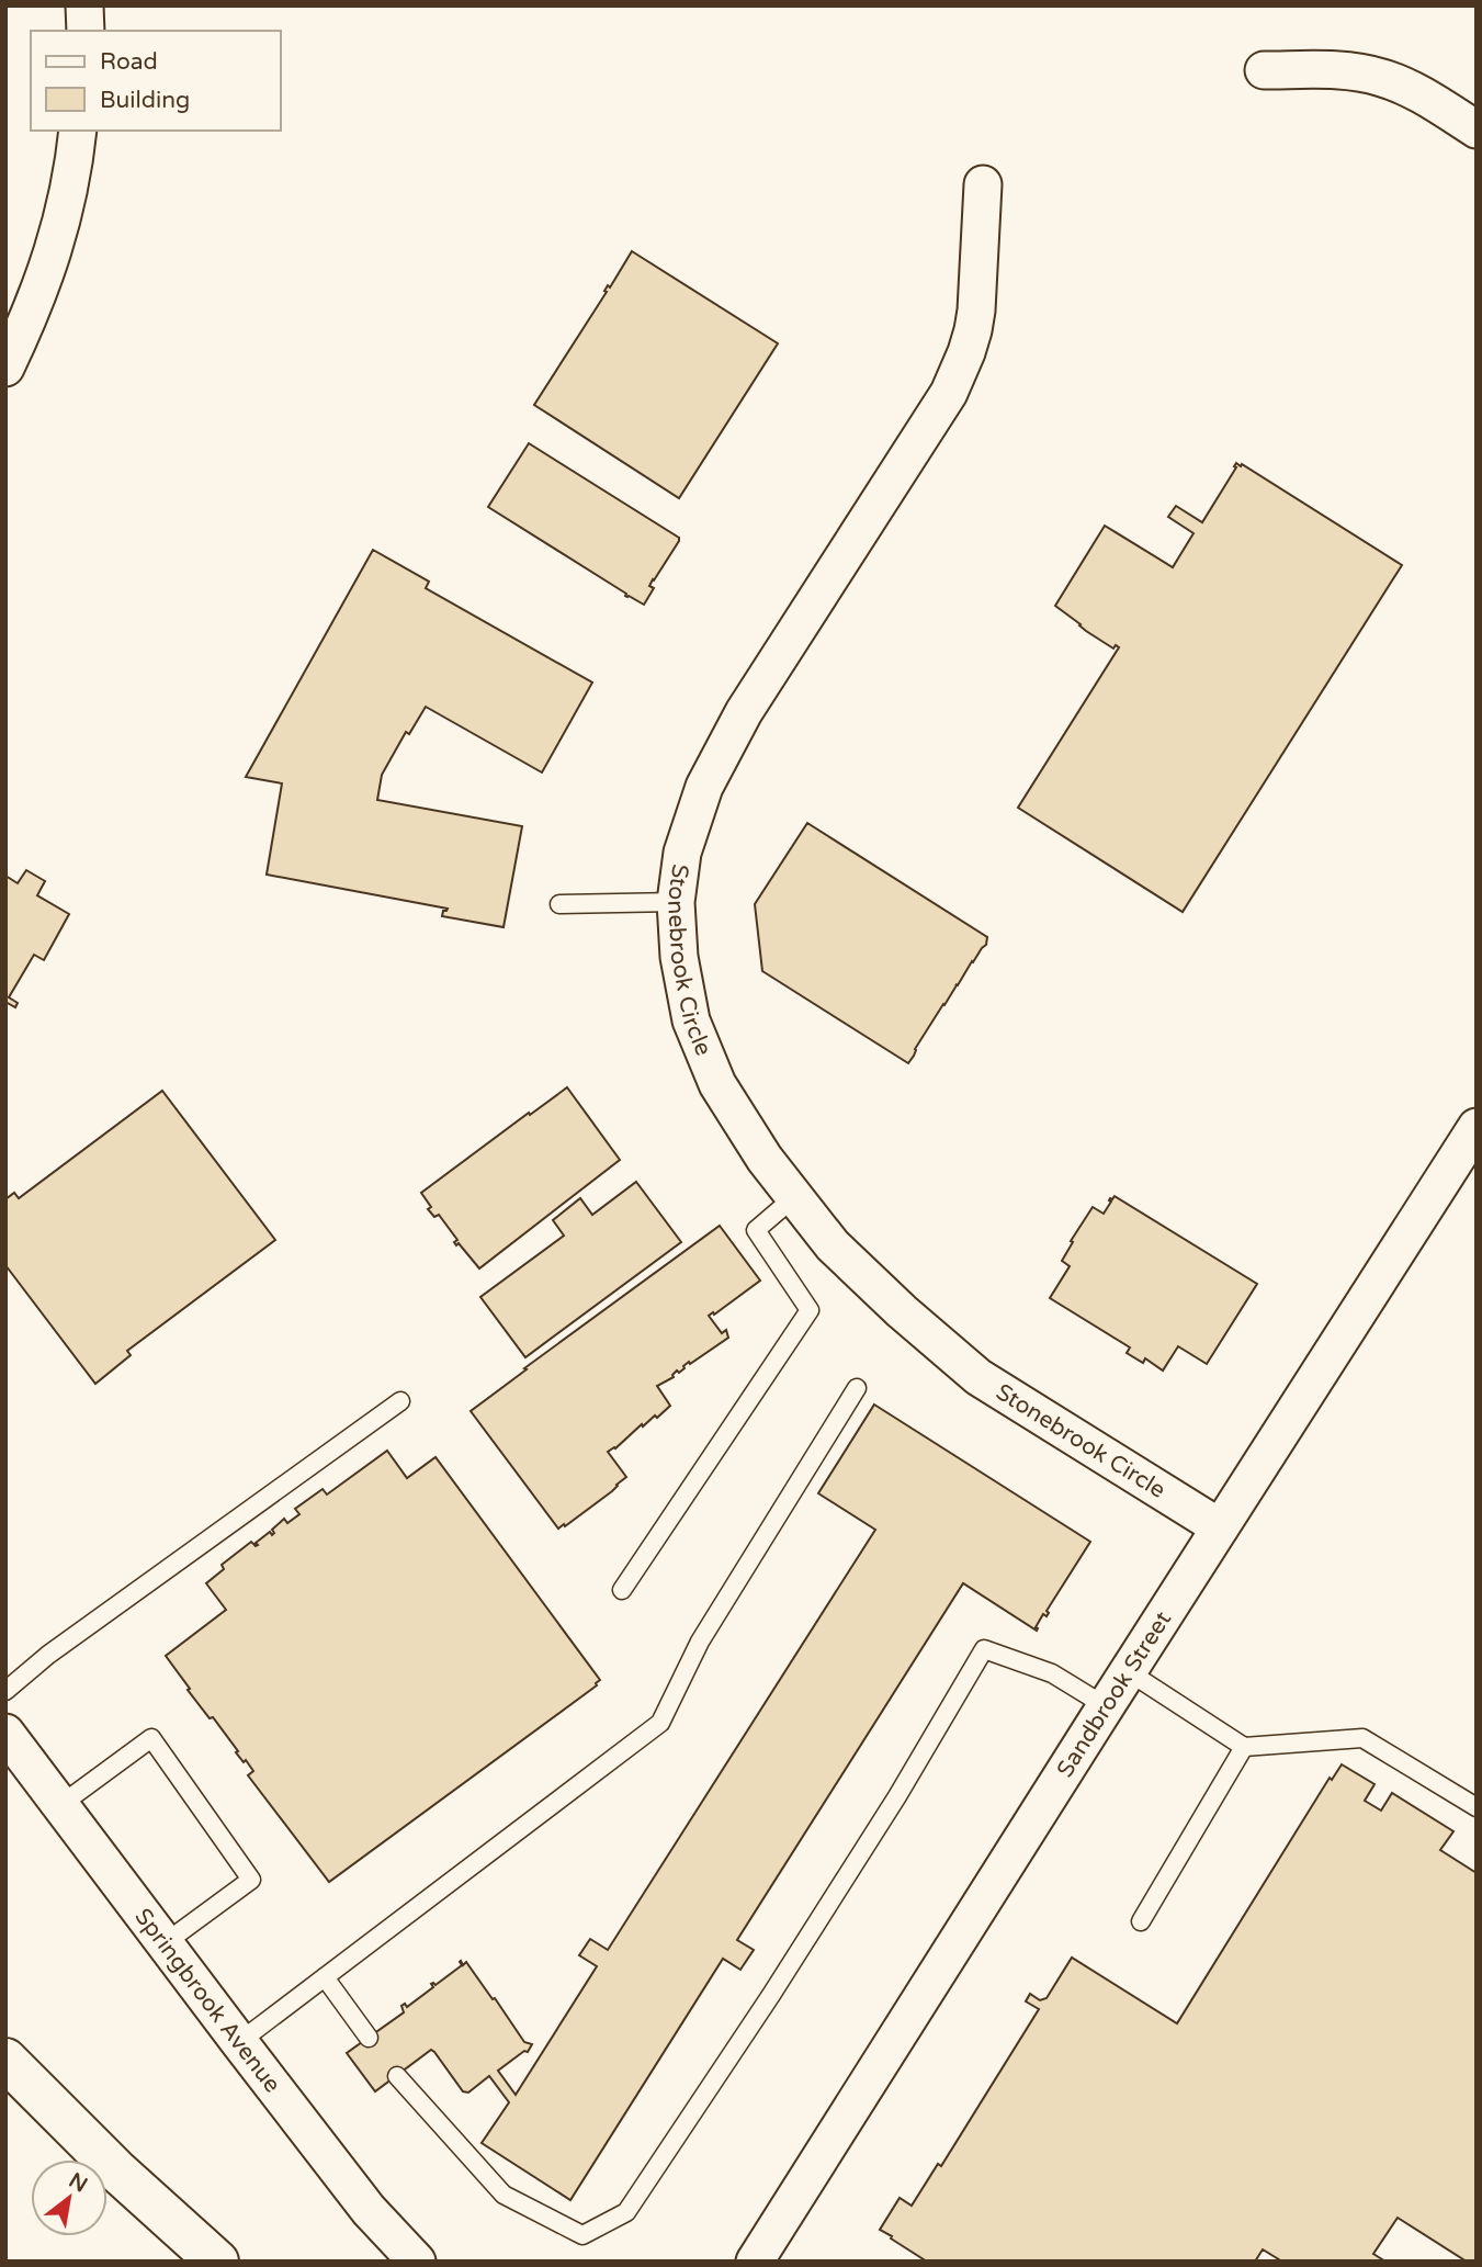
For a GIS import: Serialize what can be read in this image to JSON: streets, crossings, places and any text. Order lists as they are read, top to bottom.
{
  "streets": {
    "street": ["Stonebrook Circle", "Sandbrook Street", "Springbrook Avenue"]
  },
  "crossings": [
    ["Stonebrook Circle", "Sandbrook Street"]
  ],
  "legend": ["Road", "Building"],
  "north": "top right"
}
